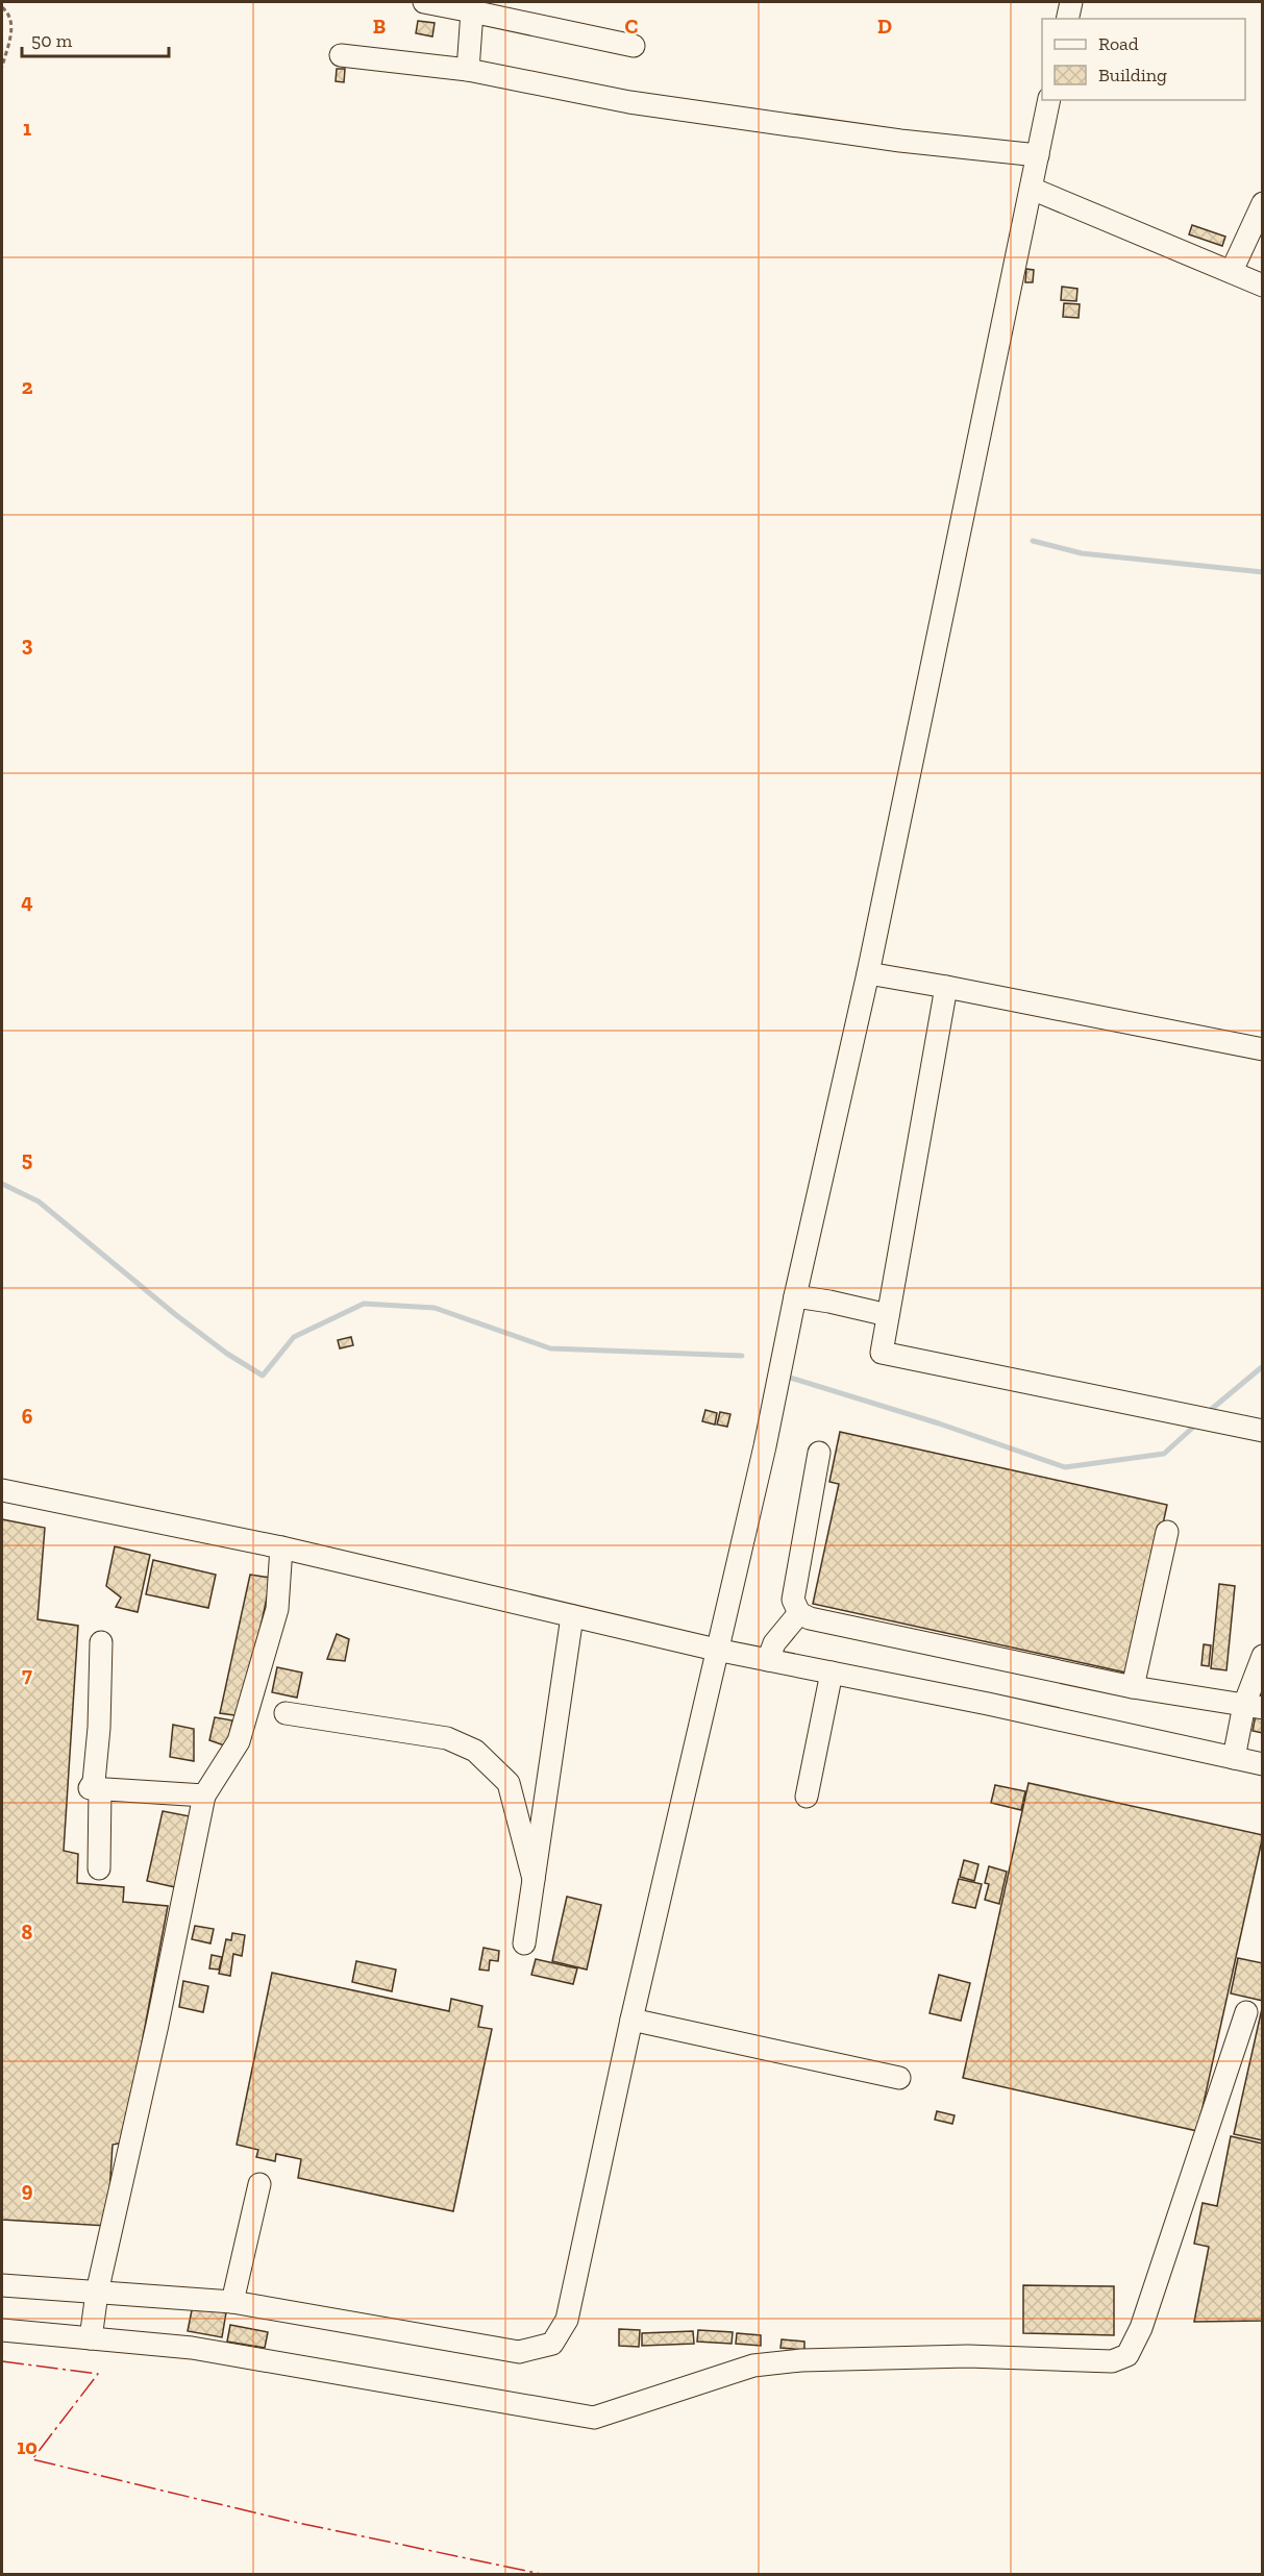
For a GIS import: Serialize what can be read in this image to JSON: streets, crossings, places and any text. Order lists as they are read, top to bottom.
{
  "legend": ["Road", "Building"],
  "scale_bar": "50 m",
  "grid": {
    "columns": ["B", "C", "D"],
    "rows": [
      "1",
      "2",
      "3",
      "4",
      "5",
      "6",
      "7",
      "8",
      "9",
      "10"
    ]
  }
}
